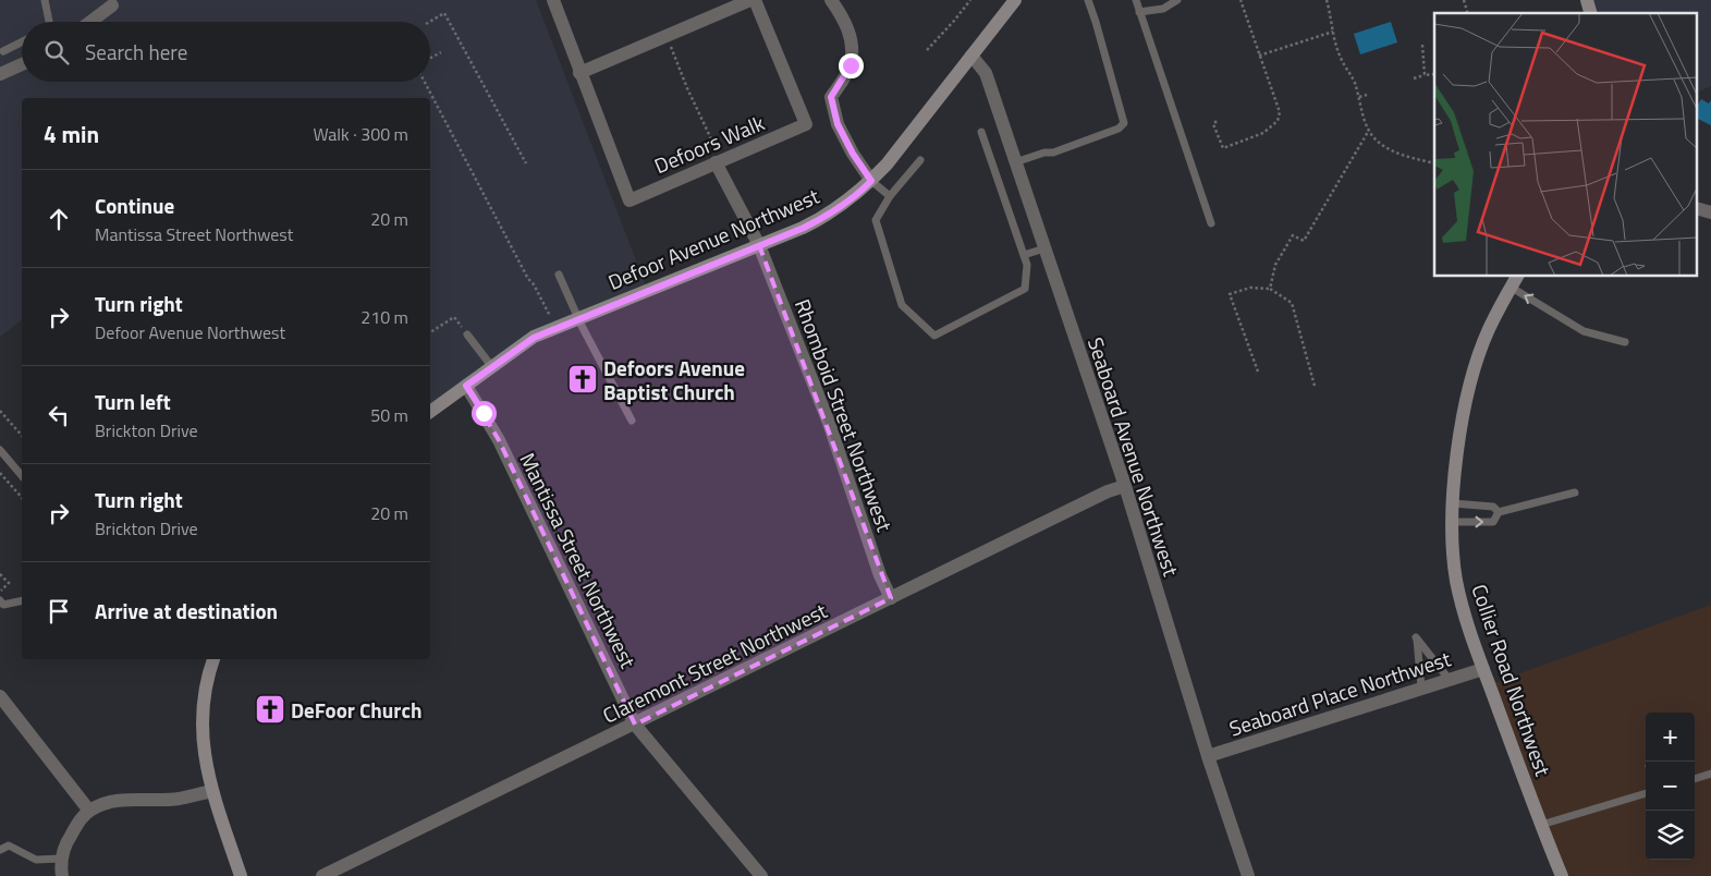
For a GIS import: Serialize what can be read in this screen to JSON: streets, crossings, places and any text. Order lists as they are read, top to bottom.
{
  "streets": {
    "street": [
      "Defoors Walk",
      "Defoor Avenue Northwest",
      "Rhomboid Street Northwest",
      "Seaboard Avenue Northwest",
      "Mantissa Street Northwest",
      "Claremont Street Northwest",
      "Collier Road Northwest",
      "Seaboard Place Northwest"
    ]
  },
  "crossings": [
    ["Defoors Walk", "Rhomboid Street Northwest"],
    ["Defoor Avenue Northwest", "Rhomboid Street Northwest"],
    ["Defoor Avenue Northwest", "Seaboard Avenue Northwest"],
    ["Defoor Avenue Northwest", "Mantissa Street Northwest"],
    ["Rhomboid Street Northwest", "Claremont Street Northwest"],
    ["Seaboard Avenue Northwest", "Claremont Street Northwest"],
    ["Seaboard Avenue Northwest", "Seaboard Place Northwest"],
    ["Mantissa Street Northwest", "Claremont Street Northwest"],
    ["Collier Road Northwest", "Seaboard Place Northwest"]
  ],
  "places": {
    "church": ["Defoors Avenue Baptist Church", "DeFoor Church"]
  },
  "page": {
    "search": "Search here",
    "heading": ["4 min", "Walk · 300 m"],
    "list": [
      ["Continue", "Mantissa Street Northwest", "20 m"],
      ["Turn right", "Defoor Avenue Northwest", "210 m"],
      ["Turn left", "Brickton Drive", "50 m"],
      ["Turn right", "Brickton Drive", "20 m"],
      "Arrive at destination"
    ],
    "map_buttons": ["+", "−"]
  }
}
